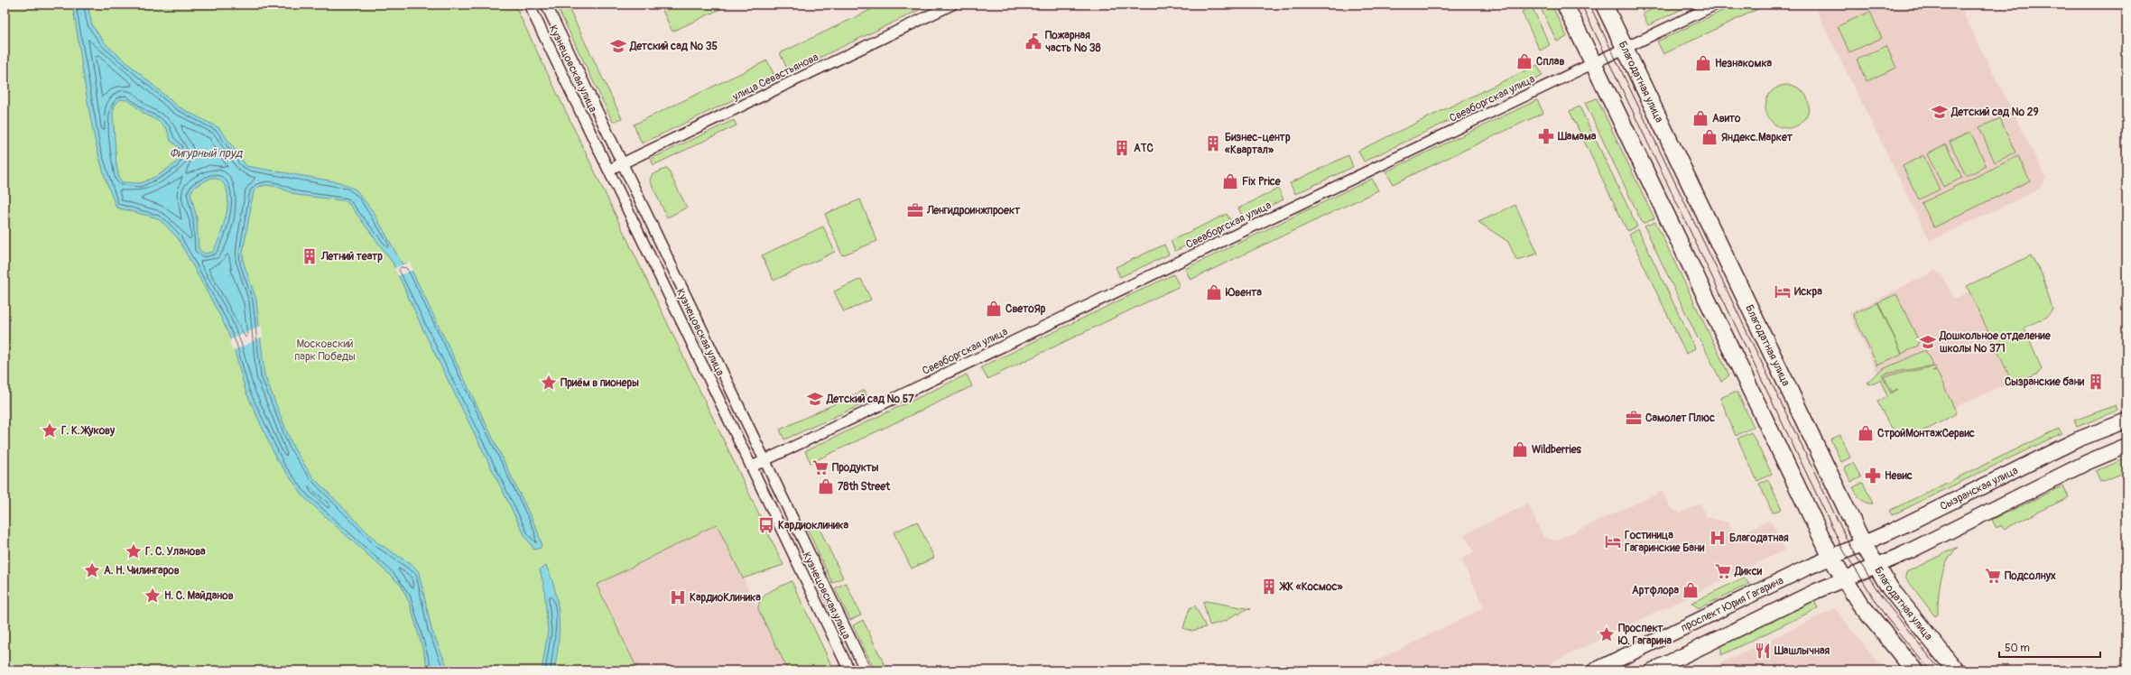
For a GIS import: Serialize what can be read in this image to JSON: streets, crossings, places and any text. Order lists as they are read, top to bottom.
{
  "streets": {
    "main road": ["Благодатная улица"],
    "street": [
      "Кузнецовская улица",
      "улица Севастьянова",
      "Свеаборгская улица",
      "Сызранская улица",
      "проспект Юрия Гагарина"
    ]
  },
  "crossings": [
    ["Кузнецовская улица", "улица Севастьянова"],
    ["Кузнецовская улица", "Свеаборгская улица"],
    ["Благодатная улица", "Свеаборгская улица"],
    ["Благодатная улица", "Сызранская улица"],
    ["Сызранская улица", "проспект Юрия Гагарина"]
  ],
  "water": ["Фигурный пруд"],
  "parks": ["Московский парк Победы"],
  "places": {
    "public building": ["Пожарная часть № 38"],
    "school or university": [
      "Детский сад № 35",
      "Детский сад № 29",
      "Дошкольное отделение школы № 371",
      "Детский сад № 57"
    ],
    "shop": [
      "Сплав",
      "Незнакомка",
      "Авито",
      "Яндекс.Маркет",
      "Fix Price",
      "Ювента",
      "СветоЯр",
      "СтройМонтажСервис",
      "Wildberries",
      "78th Street",
      "Артфлора"
    ],
    "pharmacy": ["Шамама", "Невис"],
    "building": [
      "Бизнес-центр «Квартал»",
      "АТС",
      "Летний театр",
      "Сызранские бани",
      "ЖК «Космос»"
    ],
    "office": ["Ленгидроинжпроект", "Самолет Плюс"],
    "hotel": ["Искра", "Гостиница Гагаринские Бани"],
    "place": [
      "Приём в пионеры",
      "Г. К. Жукову",
      "Г. С. Уланова",
      "А. Н. Чилингаров",
      "Н. С. Майданов",
      "Проспект Ю. Гагарина"
    ],
    "supermarket": ["Продукты", "Дикси", "Подсолнух"],
    "bus stop": ["Кардиоклиника"],
    "hospital": ["Благодатная", "КардиоКлиника"],
    "restaurant": ["Шашлычная"]
  },
  "scale_bar": "50 m"
}
